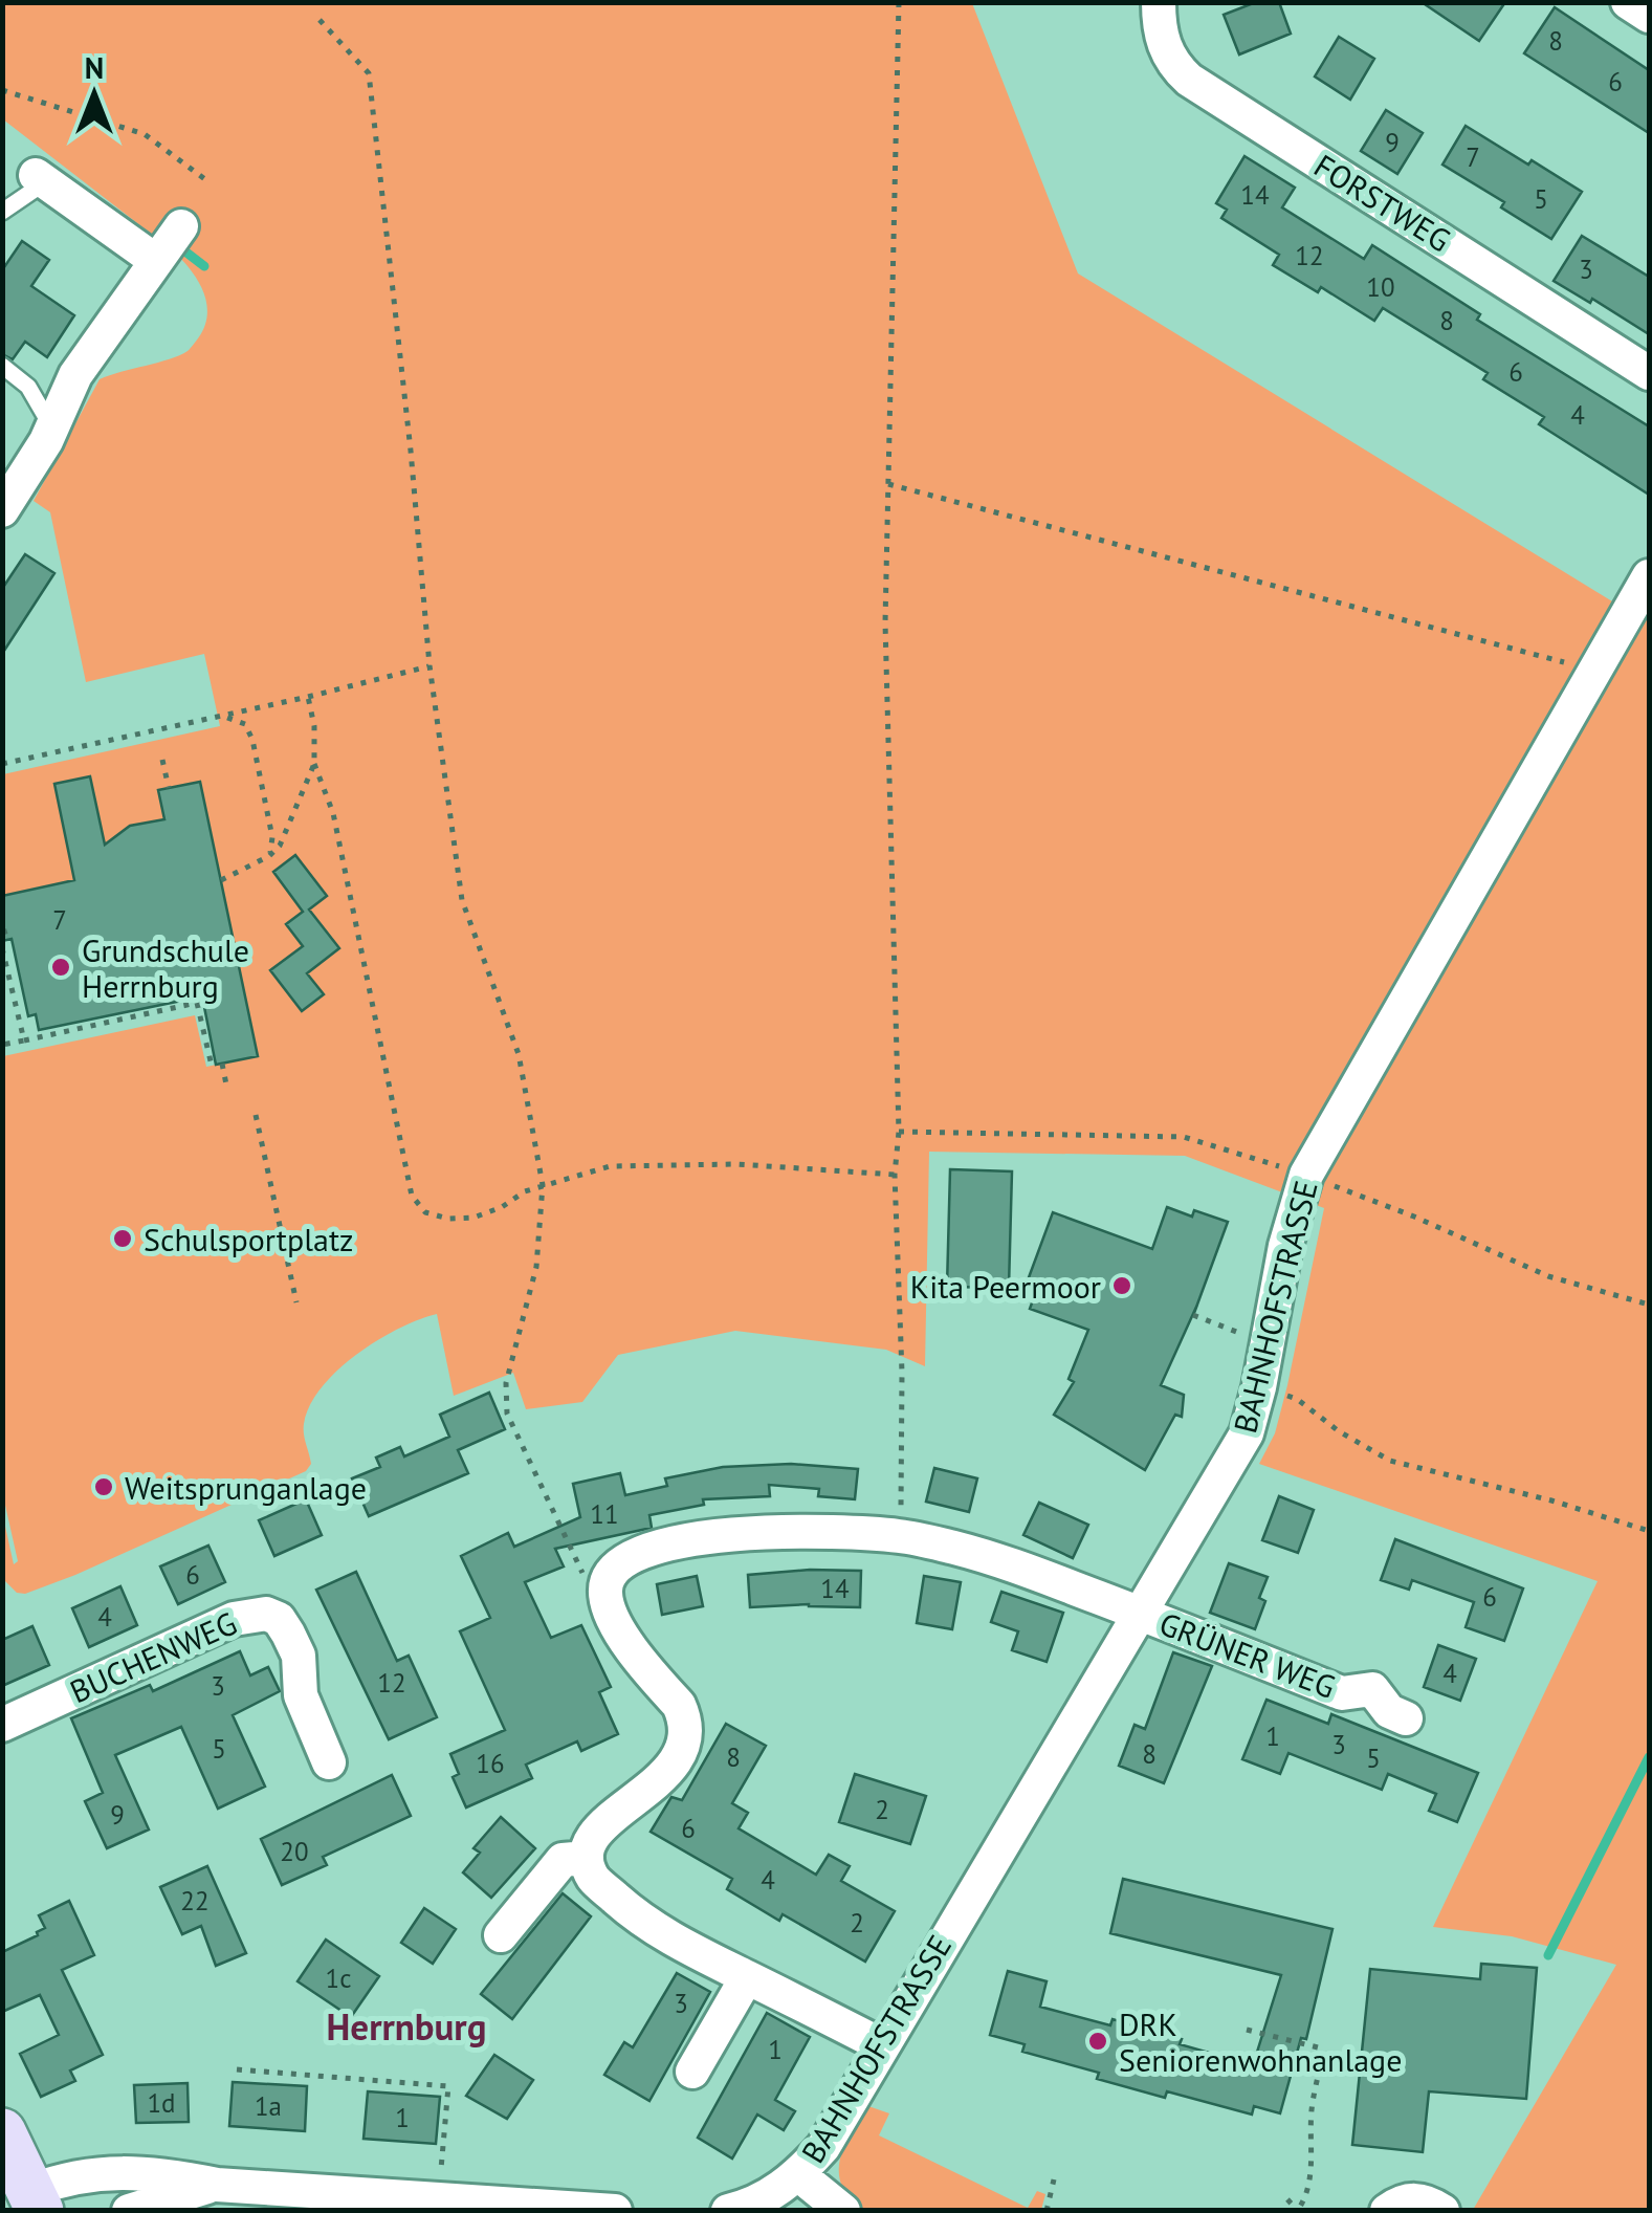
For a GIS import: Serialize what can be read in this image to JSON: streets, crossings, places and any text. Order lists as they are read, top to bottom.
{
  "streets": {
    "street": [
      "FORSTWEG",
      "BAHNHOFSTRASSE",
      "GRÜNER WEG",
      "BUCHENWEG"
    ]
  },
  "crossings": [
    ["BAHNHOFSTRASSE", "GRÜNER WEG"]
  ],
  "districts": ["Herrnburg"],
  "places": [
    "Grundschule Herrnburg",
    "Schulsportplatz",
    "Kita Peermoor",
    "Weitsprunganlage",
    "DRK Seniorenwohnanlage"
  ],
  "house_numbers": [
    "8",
    "6",
    "9",
    "7",
    "14",
    "5",
    "12",
    "3",
    "10",
    "8",
    "6",
    "4",
    "7",
    "11",
    "6",
    "14",
    "6",
    "4",
    "4",
    "12",
    "3",
    "1",
    "3",
    "5",
    "8",
    "8",
    "5",
    "16",
    "2",
    "9",
    "6",
    "20",
    "4",
    "22",
    "2",
    "1c",
    "3",
    "1",
    "1d",
    "1a",
    "1"
  ],
  "north": "top"
}
